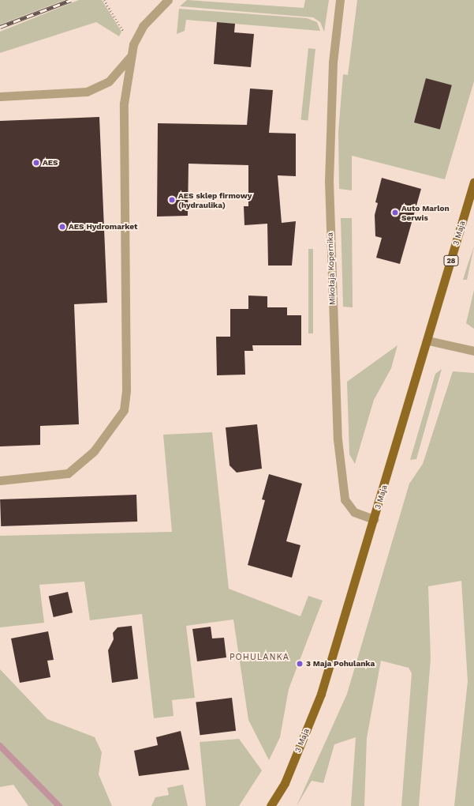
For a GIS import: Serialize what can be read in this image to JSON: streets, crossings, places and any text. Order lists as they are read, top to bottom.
{
  "streets": {
    "main road": ["3 Maja", "28"],
    "street": ["Mikołaja Kopernika"]
  },
  "crossings": [
    ["3 Maja", "Mikołaja Kopernika"]
  ],
  "districts": ["POHULANKA"],
  "places": [
    "AES",
    "AES sklep firmowy (hydraulika)",
    "Auto Marlon Serwis",
    "AES Hydromarket",
    "3 Maja Pohulanka"
  ]
}
